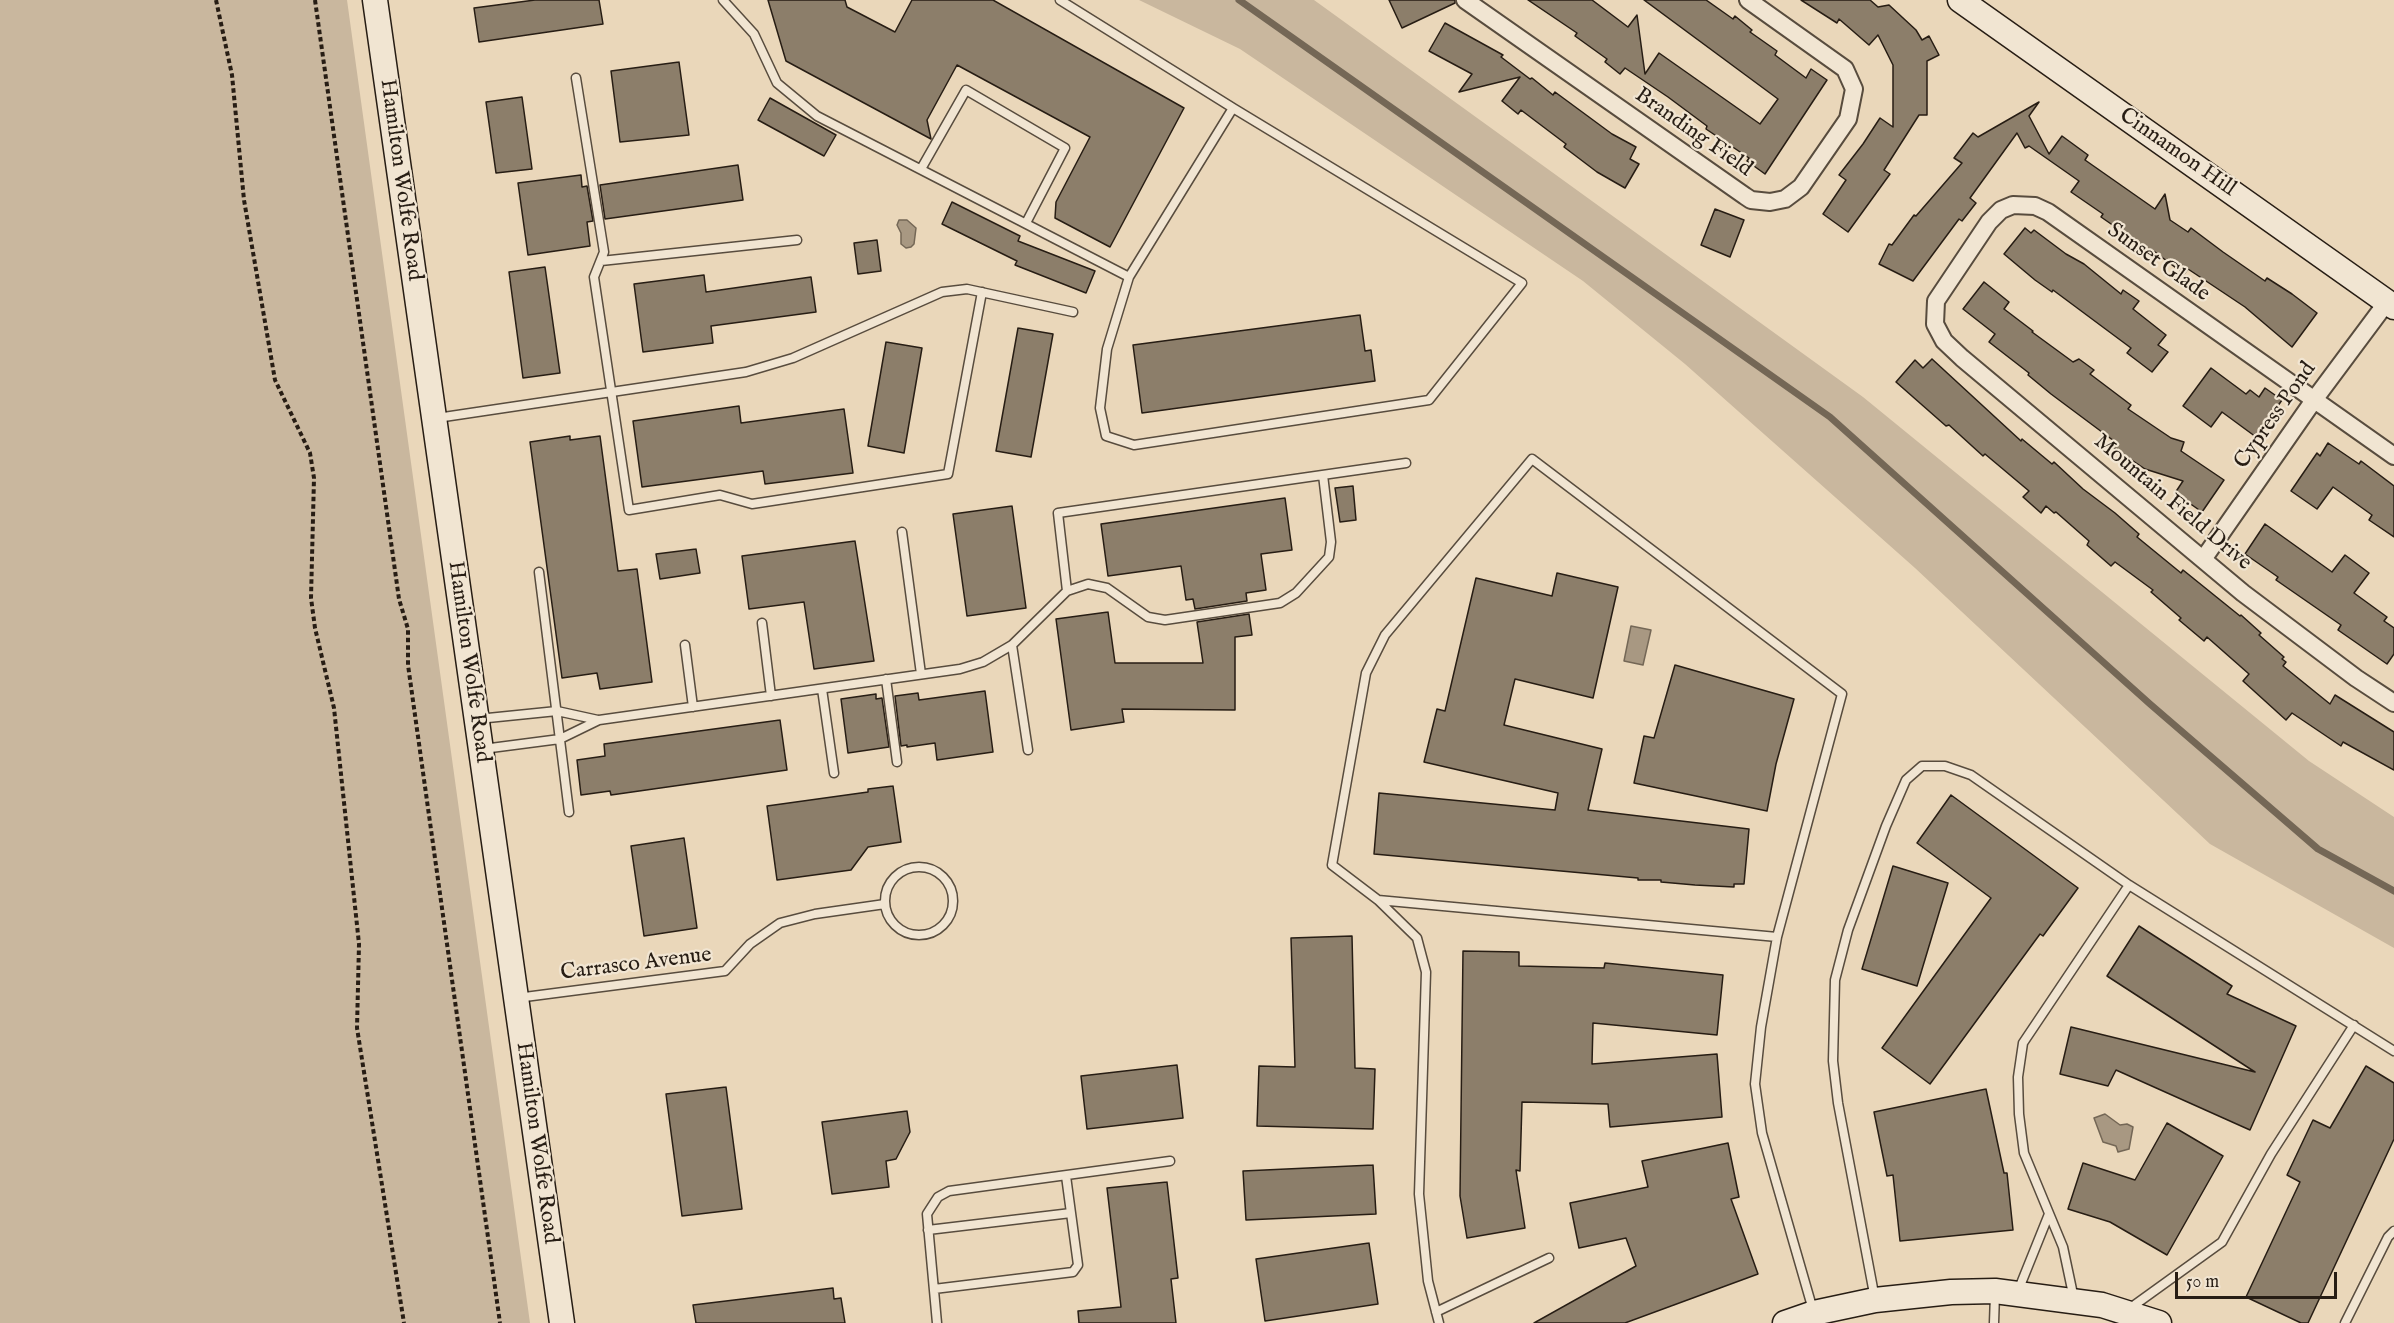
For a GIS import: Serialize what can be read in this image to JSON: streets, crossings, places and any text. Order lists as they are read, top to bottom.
{
  "streets": {
    "street": [
      "Branding Field",
      "Cinnamon Hill",
      "Hamilton Wolfe Road",
      "Sunset Glade",
      "Cypress Pond",
      "Mountain Field Drive"
    ],
    "lane": ["Carrasco Avenue"]
  },
  "crossings": [
    ["Cinnamon Hill", "Cypress Pond"],
    ["Hamilton Wolfe Road", "Carrasco Avenue"],
    ["Sunset Glade", "Cypress Pond"],
    ["Sunset Glade", "Mountain Field Drive"],
    ["Cypress Pond", "Mountain Field Drive"]
  ],
  "scale_bar": "50 m"
}
